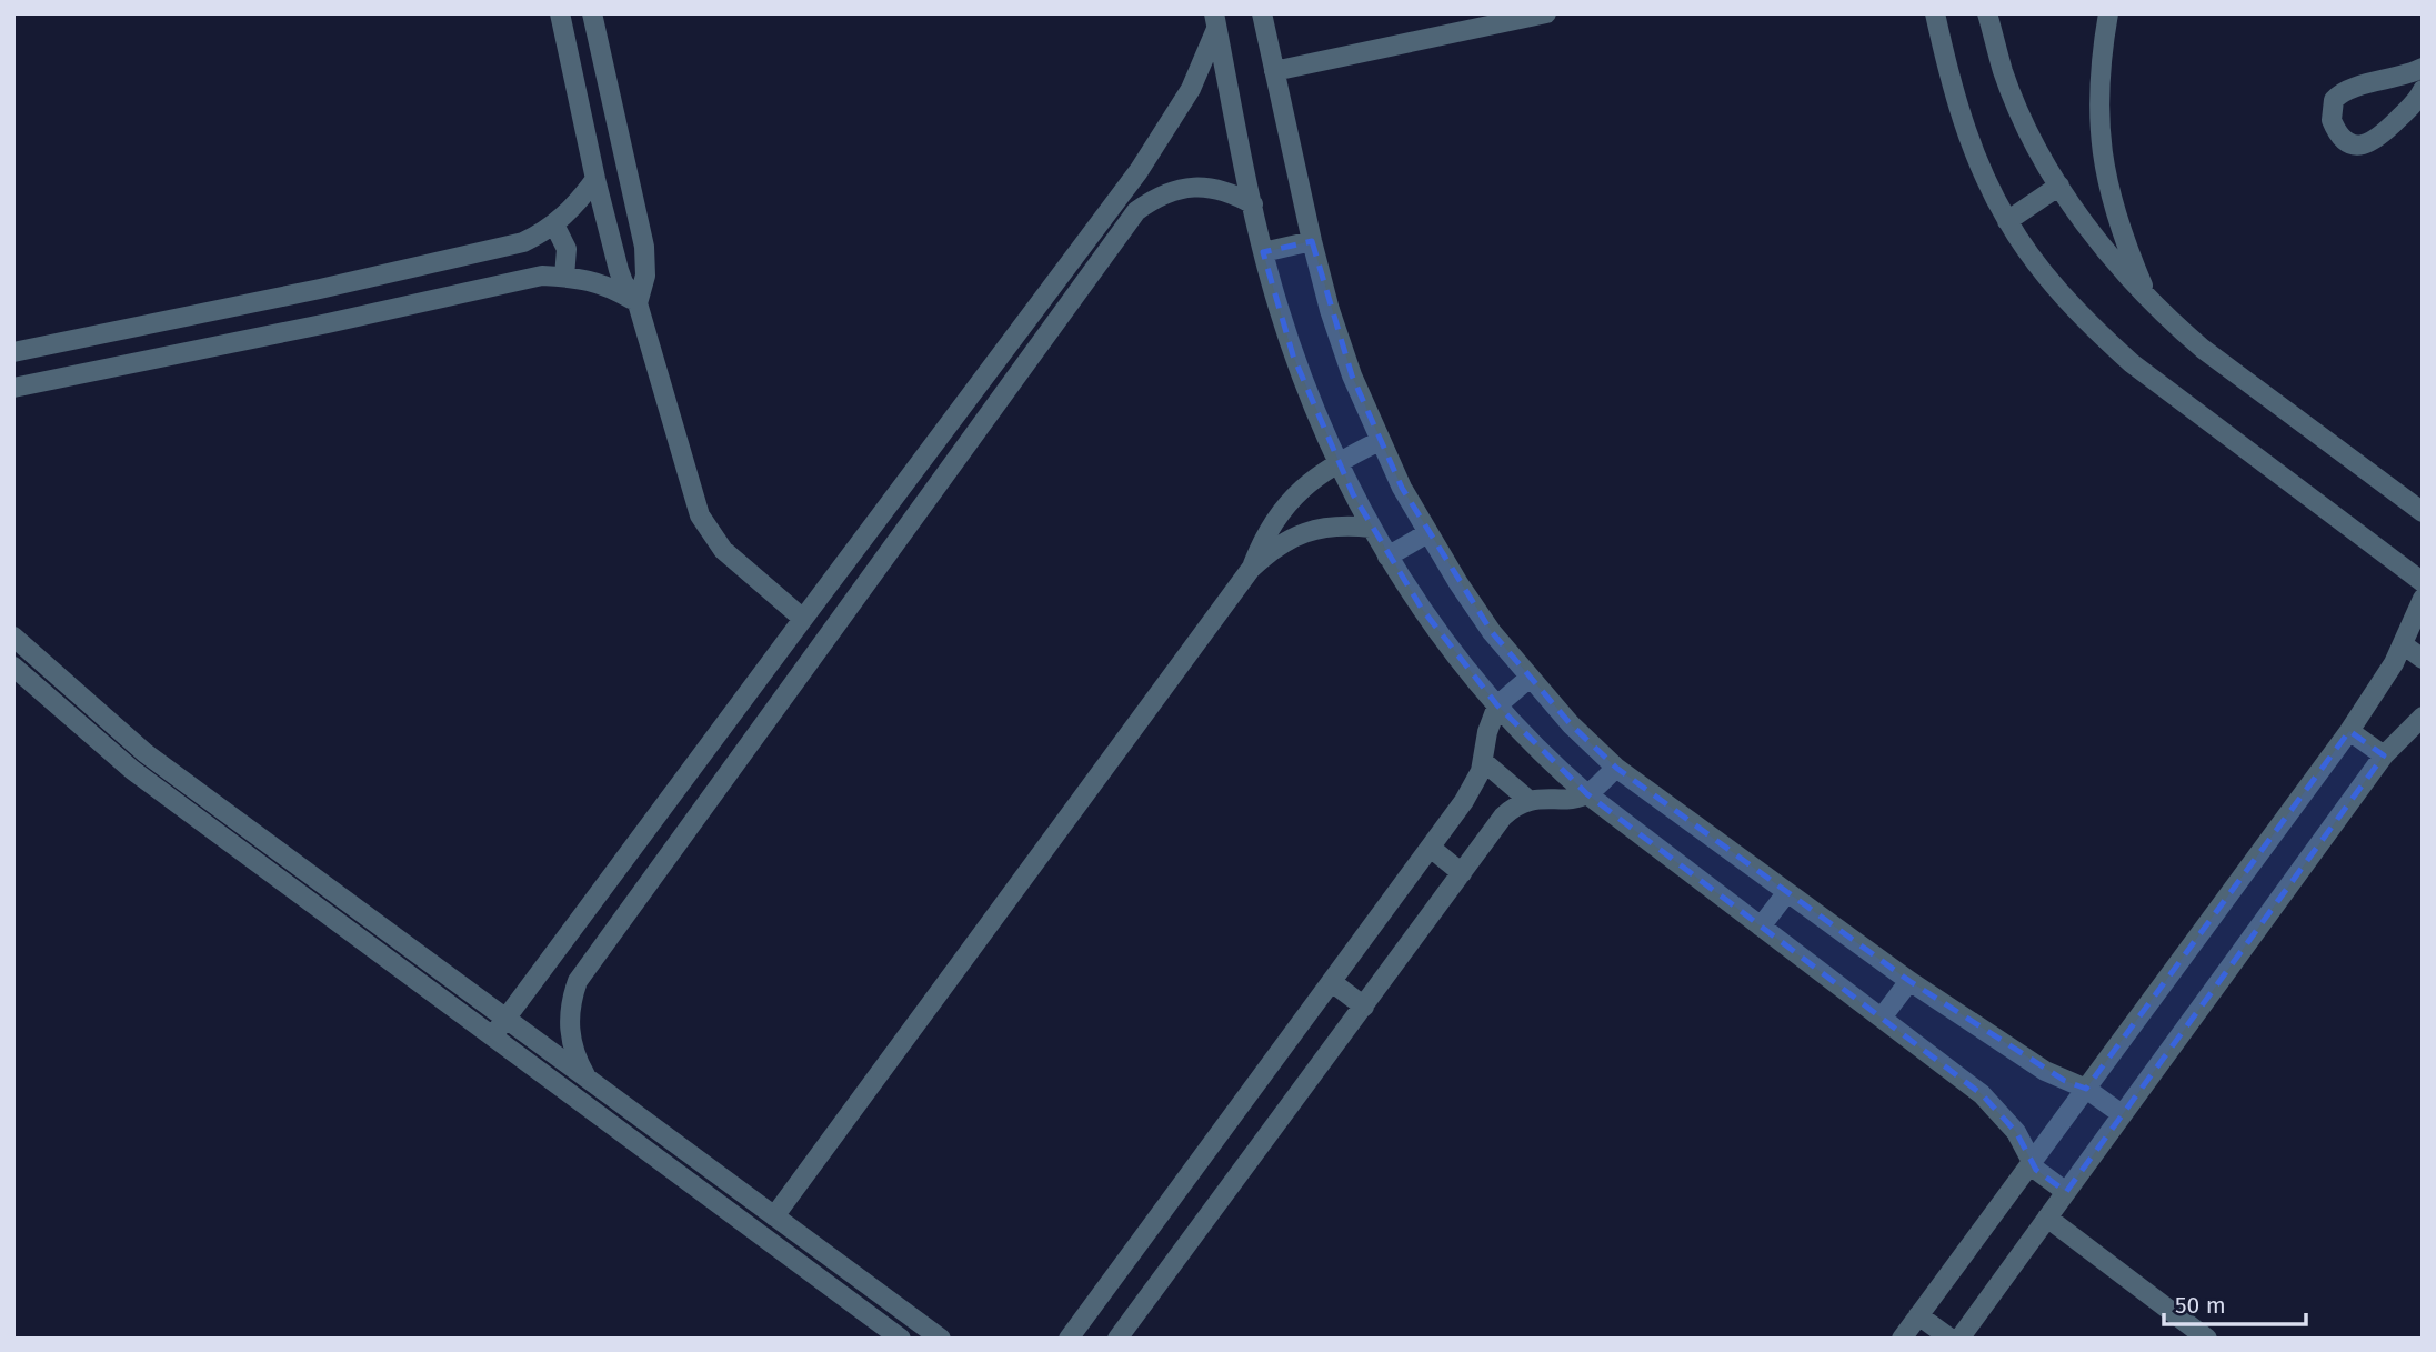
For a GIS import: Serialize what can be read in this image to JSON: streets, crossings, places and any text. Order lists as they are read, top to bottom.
{
  "scale_bar": "50 m"
}
